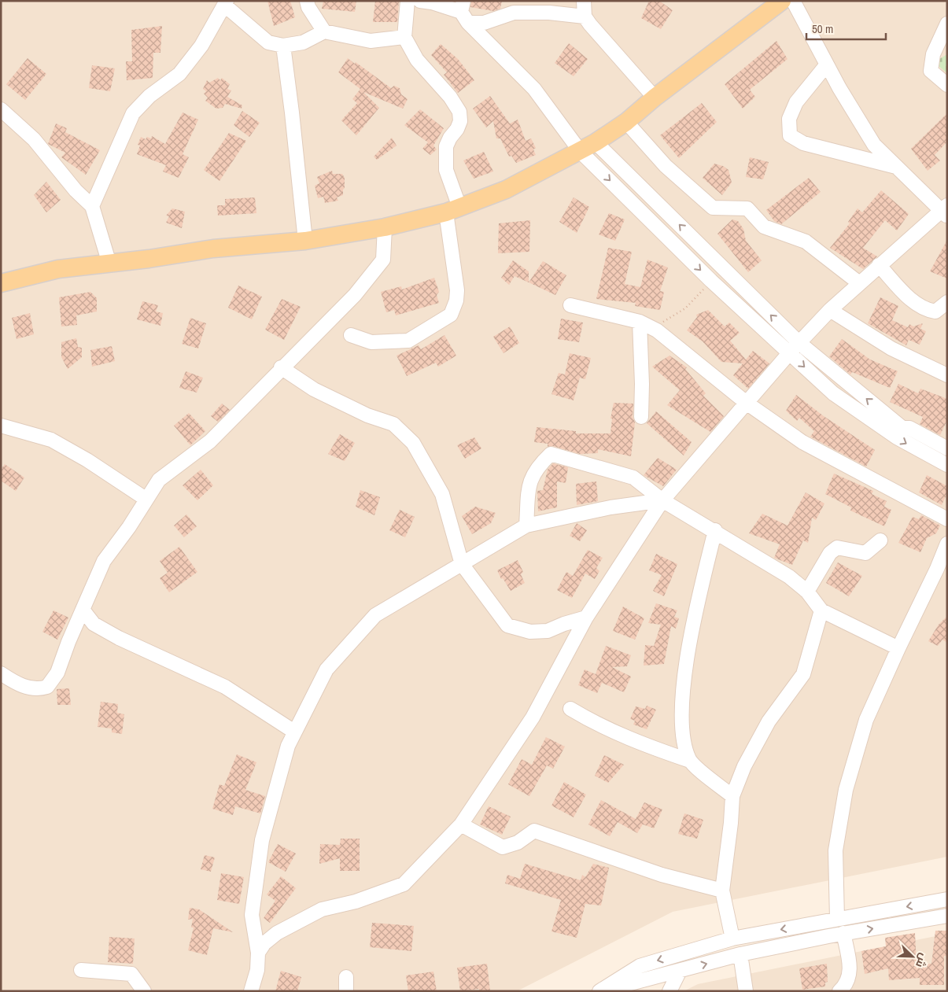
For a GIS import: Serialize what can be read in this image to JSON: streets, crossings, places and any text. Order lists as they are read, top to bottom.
{
  "scale_bar": "50 m",
  "north": "bottom right"
}
